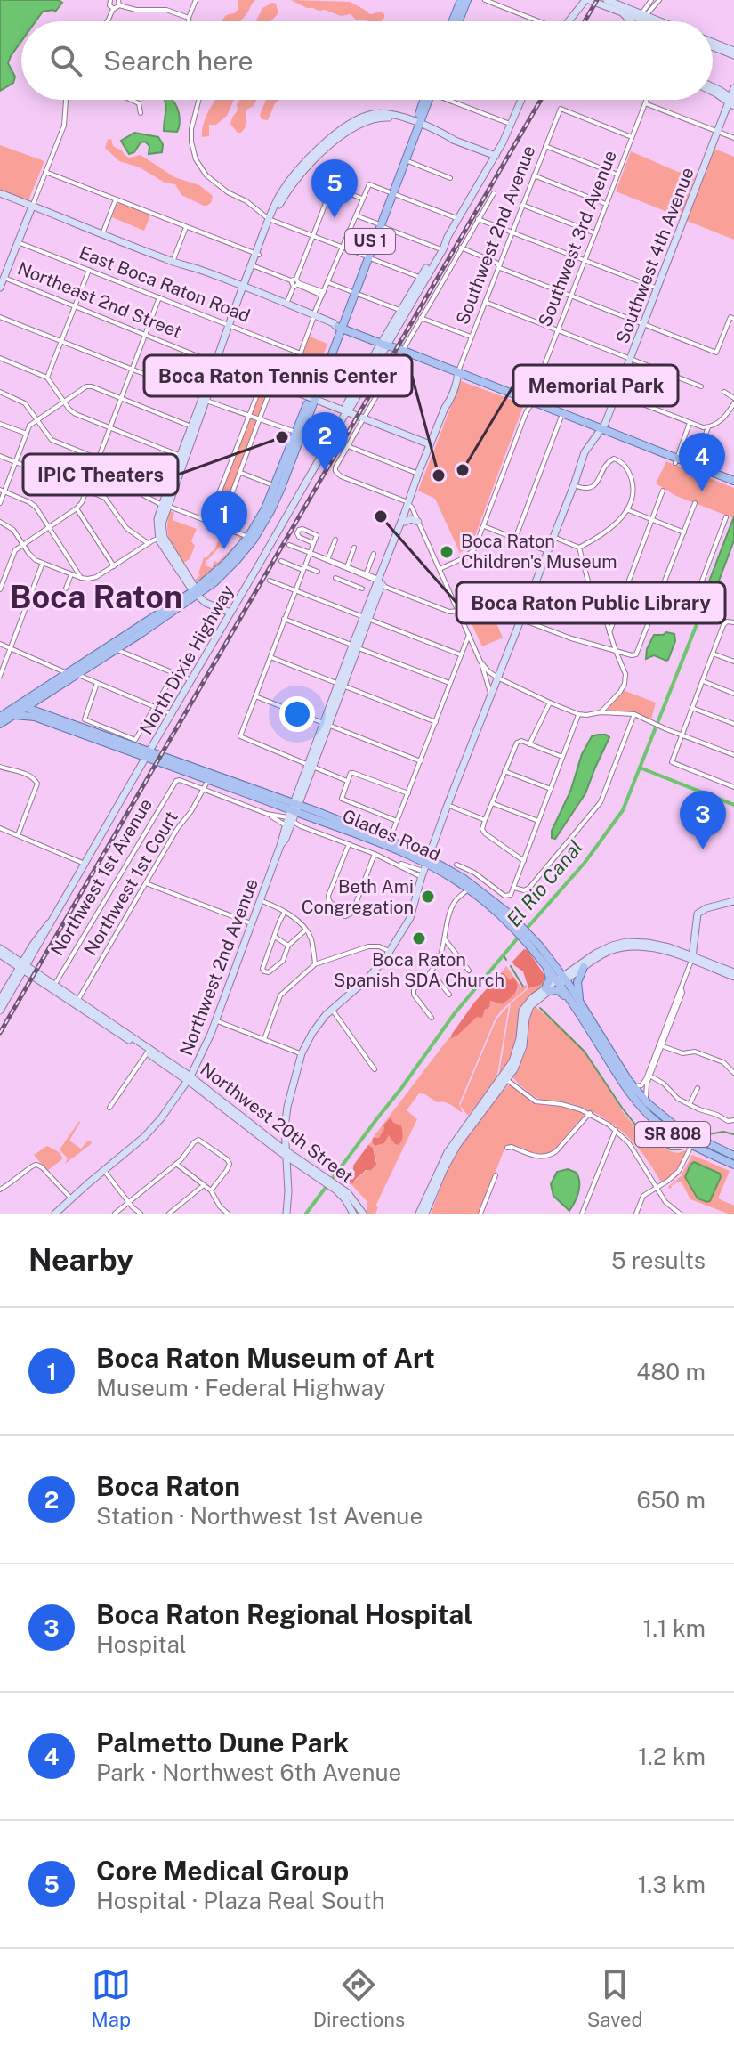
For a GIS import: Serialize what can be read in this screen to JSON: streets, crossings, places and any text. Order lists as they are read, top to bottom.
{
  "streets": {
    "main road": ["US 1", "Glades Road", "SR 808"],
    "street": [
      "Southwest 2nd Avenue",
      "Southwest 3rd Avenue",
      "Southwest 4th Avenue",
      "East Boca Raton Road",
      "Northeast 2nd Street",
      "North Dixie Highway",
      "Northwest 1st Avenue",
      "Northwest 1st Court",
      "Northwest 2nd Avenue",
      "Northwest 20th Street"
    ]
  },
  "crossings": [
    ["Southwest 2nd Avenue", "Southwest 3rd Avenue"],
    ["Southwest 2nd Avenue", "Northwest 2nd Avenue"],
    ["US 1", "Northeast 2nd Street"],
    ["US 1", "Glades Road"],
    ["Southwest 4th Avenue", "Glades Road"],
    ["Northeast 2nd Street", "North Dixie Highway"],
    ["Northeast 2nd Street", "Northwest 2nd Avenue"],
    ["North Dixie Highway", "Glades Road"],
    ["North Dixie Highway", "Northwest 20th Street"],
    ["Glades Road", "Northwest 1st Court"],
    ["Glades Road", "Northwest 2nd Avenue"],
    ["Northwest 1st Avenue", "Northwest 1st Court"],
    ["Northwest 1st Avenue", "Northwest 20th Street"],
    ["Northwest 1st Court", "Northwest 20th Street"],
    ["Northwest 2nd Avenue", "Northwest 20th Street"]
  ],
  "districts": ["Boca Raton"],
  "water": ["El Rio Canal"],
  "places": [
    "IPIC Theaters",
    "Memorial Park",
    "Boca Raton Tennis Center",
    "Boca Raton Public Library",
    "Boca Raton Children's Museum",
    "Beth Ami Congregation",
    "Boca Raton Spanish SDA Church"
  ],
  "page": {
    "search": "Search here",
    "pins": [
      "5",
      "2",
      "4",
      "1",
      "3"
    ],
    "heading": ["Nearby", "5 results"],
    "list": [
      {
        "mark": "1",
        "name": "Boca Raton Museum of Art",
        "note": "Museum · Federal Highway",
        "value": "480 m"
      },
      {
        "mark": "2",
        "name": "Boca Raton",
        "note": "Station · Northwest 1st Avenue",
        "value": "650 m"
      },
      {
        "mark": "3",
        "name": "Boca Raton Regional Hospital",
        "note": "Hospital",
        "value": "1.1 km"
      },
      {
        "mark": "4",
        "name": "Palmetto Dune Park",
        "note": "Park · Northwest 6th Avenue",
        "value": "1.2 km"
      },
      {
        "mark": "5",
        "name": "Core Medical Group",
        "note": "Hospital · Plaza Real South",
        "value": "1.3 km"
      }
    ],
    "nav": ["Map", "Directions", "Saved"]
  }
}
